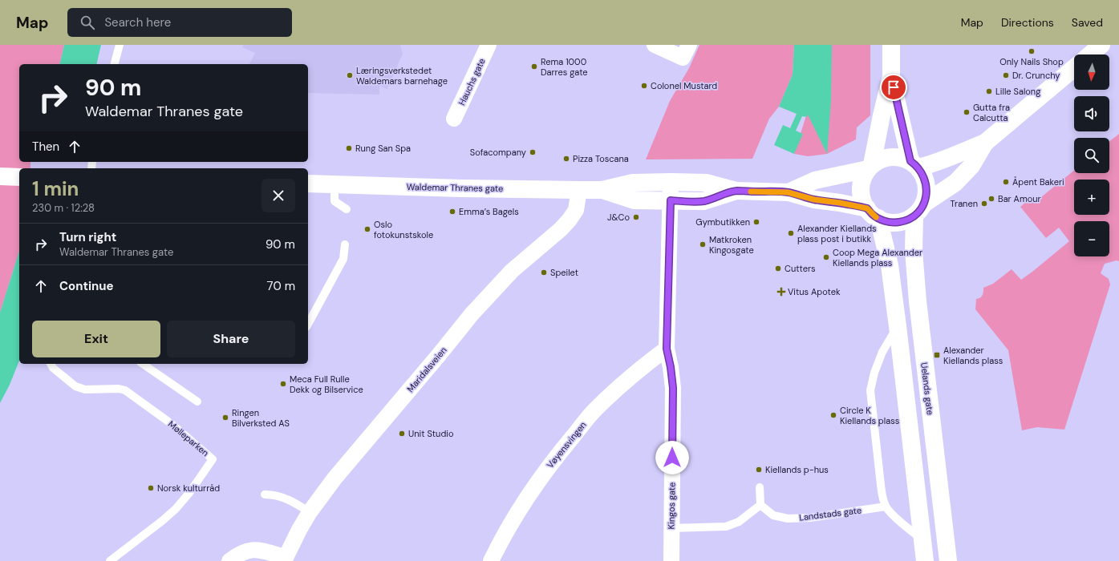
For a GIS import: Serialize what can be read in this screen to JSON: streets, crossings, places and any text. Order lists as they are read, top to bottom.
{
  "streets": {
    "street": [
      "Hauchs gate",
      "Waldemar Thranes gate",
      "Maridalsveien",
      "Uelands gate",
      "Vøyensvingen",
      "Kingos gate"
    ],
    "lane": ["Mølleparken", "Landstads gate"]
  },
  "crossings": [
    ["Waldemar Thranes gate", "Maridalsveien"],
    ["Waldemar Thranes gate", "Uelands gate"],
    ["Waldemar Thranes gate", "Kingos gate"],
    ["Vøyensvingen", "Kingos gate"]
  ],
  "places": {
    "other": [
      "Only Nails Shop",
      "Rema 1000 Darres gate",
      "Læringsverkstedet Waldemars barnehage",
      "Dr. Crunchy",
      "Colonel Mustard",
      "Lille Salong",
      "Gutta fra Calcutta",
      "Rung San Spa",
      "Sofacompany",
      "Pizza Toscana",
      "Åpent Bakeri",
      "Bar Amour",
      "Tranen",
      "Emma’s Bagels",
      "J&Co",
      "Gymbutikken",
      "Oslo fotokunstskole",
      "Alexander Kiellands plass post i butikk",
      "Matkroken Kingosgate",
      "Coop Mega Alexander Kiellands plass",
      "Cutters",
      "Speilet",
      "Meca Full Rulle Dekk og Bilservice",
      "Circle K Kiellands plass",
      "Ringen Bilverksted AS",
      "Unit Studio",
      "Kiellands p-hus",
      "Norsk kulturråd"
    ],
    "health": ["Vitus Apotek"],
    "transit": ["Alexander Kiellands plass"]
  },
  "north": "bottom",
  "page": {
    "header": "Map",
    "search": "Search here",
    "nav": ["Map", "Directions", "Saved"],
    "map_buttons": ["+", "−"],
    "turn": ["90 m", "Waldemar Thranes gate"],
    "then": "Then",
    "heading": ["1 min", "230 m · 12:28"],
    "list": [
      {
        "name": "Turn right",
        "note": "Waldemar Thranes gate",
        "value": "90 m"
      },
      {
        "name": "Continue",
        "value": "70 m"
      }
    ],
    "buttons": ["Exit", "Share"]
  }
}
